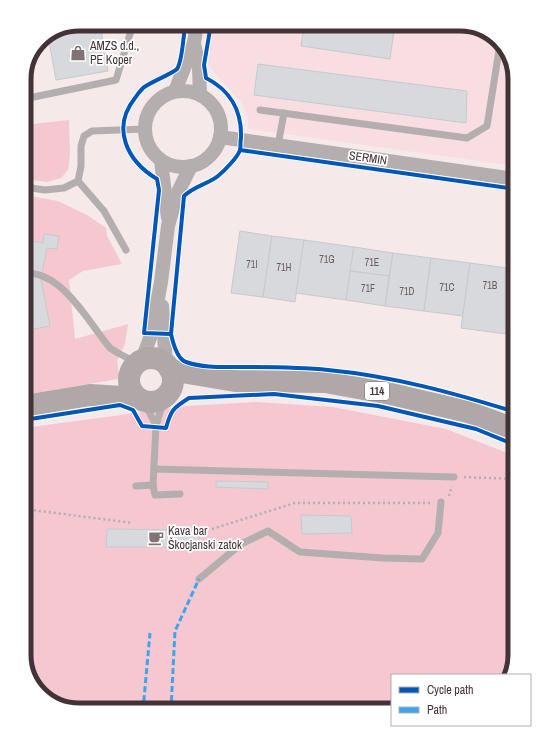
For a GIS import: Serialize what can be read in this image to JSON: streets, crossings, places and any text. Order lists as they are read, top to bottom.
{
  "streets": {
    "main road": ["114"],
    "street": ["SERMIN"]
  },
  "places": {
    "shop": ["AMZS d.d., PE Koper"],
    "cafe": ["Kava bar Škocjanski zatok"]
  },
  "house_numbers": [
    "71G",
    "71E",
    "71I",
    "71H",
    "71B",
    "71C",
    "71F",
    "71D"
  ],
  "legend": ["Cycle path", "Path"]
}
